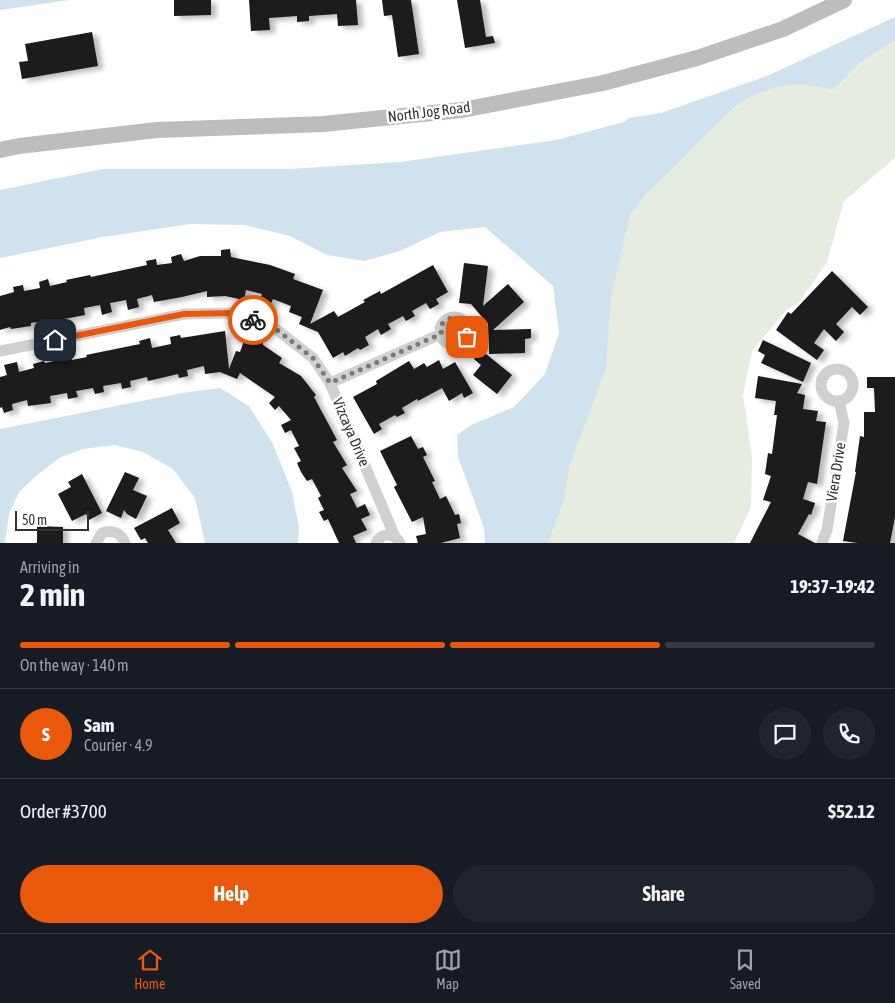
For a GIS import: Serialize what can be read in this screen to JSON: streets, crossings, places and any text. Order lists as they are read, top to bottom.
{
  "streets": {
    "street": ["North Jog Road", "Vizcaya Drive", "Viera Drive"]
  },
  "scale_bar": "50 m",
  "page": {
    "scale": "50 m",
    "heading": ["2 min", "Arriving in", "19:37–19:42"],
    "panel": [
      "Sam",
      "Courier · 4.9",
      "Order #3700",
      "$52.12"
    ],
    "bar": "On the way · 140 m",
    "round": "S",
    "buttons": ["Help", "Share"],
    "tabs": ["Home", "Map", "Saved"]
  }
}
